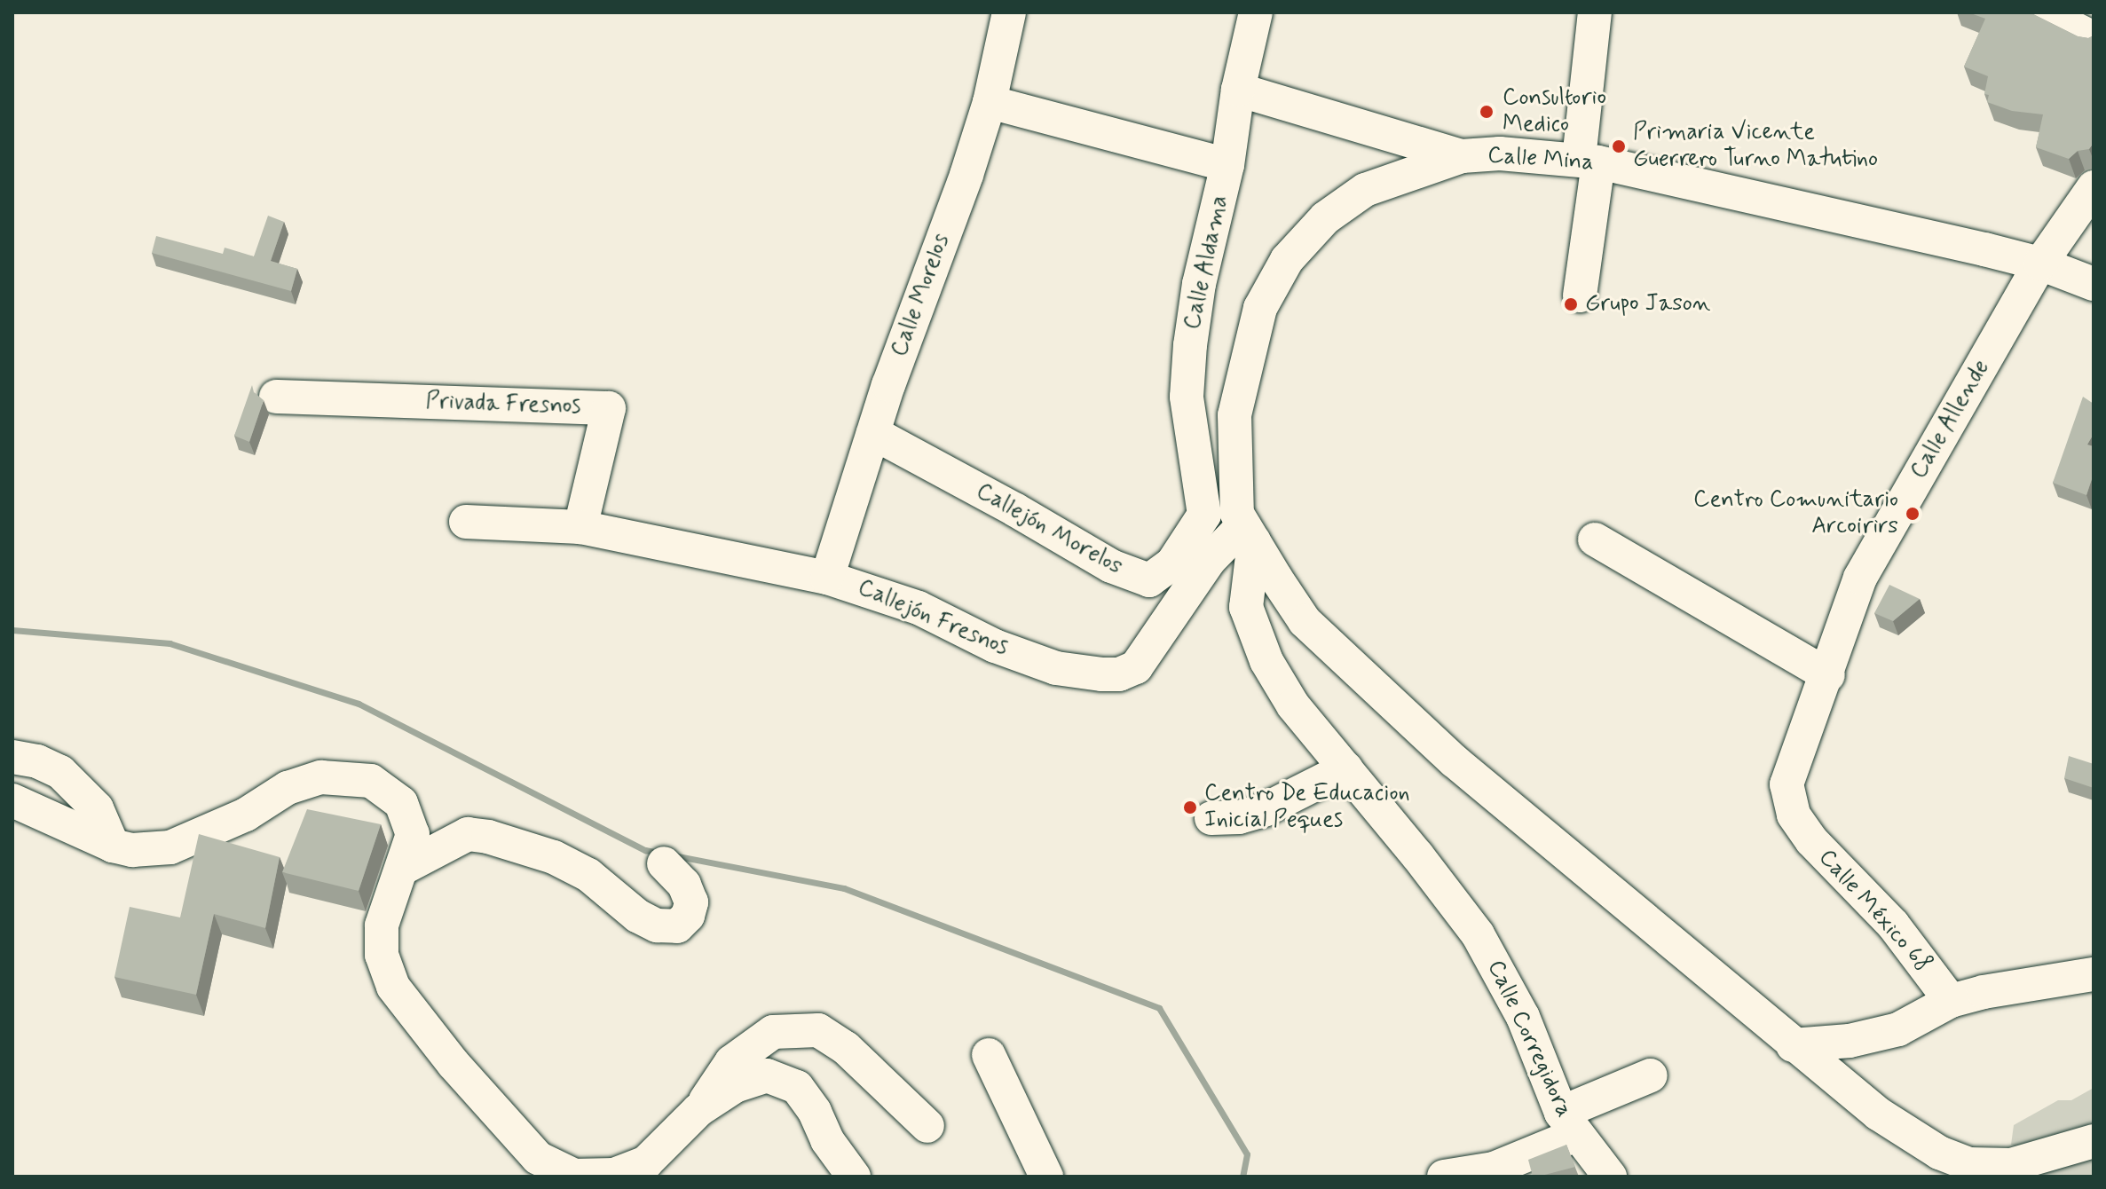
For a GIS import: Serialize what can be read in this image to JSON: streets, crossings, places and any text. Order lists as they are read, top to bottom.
{
  "streets": {
    "street": [
      "Calle Mina",
      "Calle Aldama",
      "Calle Morelos",
      "Privada Fresnos",
      "Calle Allende",
      "Callejón Morelos",
      "Callejón Fresnos",
      "Calle México 68",
      "Calle Corregidora"
    ]
  },
  "crossings": [
    ["Calle Mina", "Calle Aldama"],
    ["Calle Mina", "Calle Allende"],
    ["Calle Aldama", "Callejón Morelos"],
    ["Calle Aldama", "Callejón Fresnos"],
    ["Calle Aldama", "Calle Corregidora"],
    ["Calle Morelos", "Callejón Morelos"],
    ["Calle Morelos", "Callejón Fresnos"],
    ["Privada Fresnos", "Callejón Fresnos"],
    ["Calle Allende", "Calle México 68"],
    ["Callejón Morelos", "Callejón Fresnos"],
    ["Callejón Morelos", "Calle Corregidora"],
    ["Callejón Fresnos", "Calle Corregidora"]
  ],
  "places": [
    "Consultorio Medico",
    "Primaria Vicente Guerrero Turno Matutino",
    "Grupo Jason",
    "Centro Comunitario Arcoirirs",
    "Centro De Educacion Inicial Peques"
  ]
}
